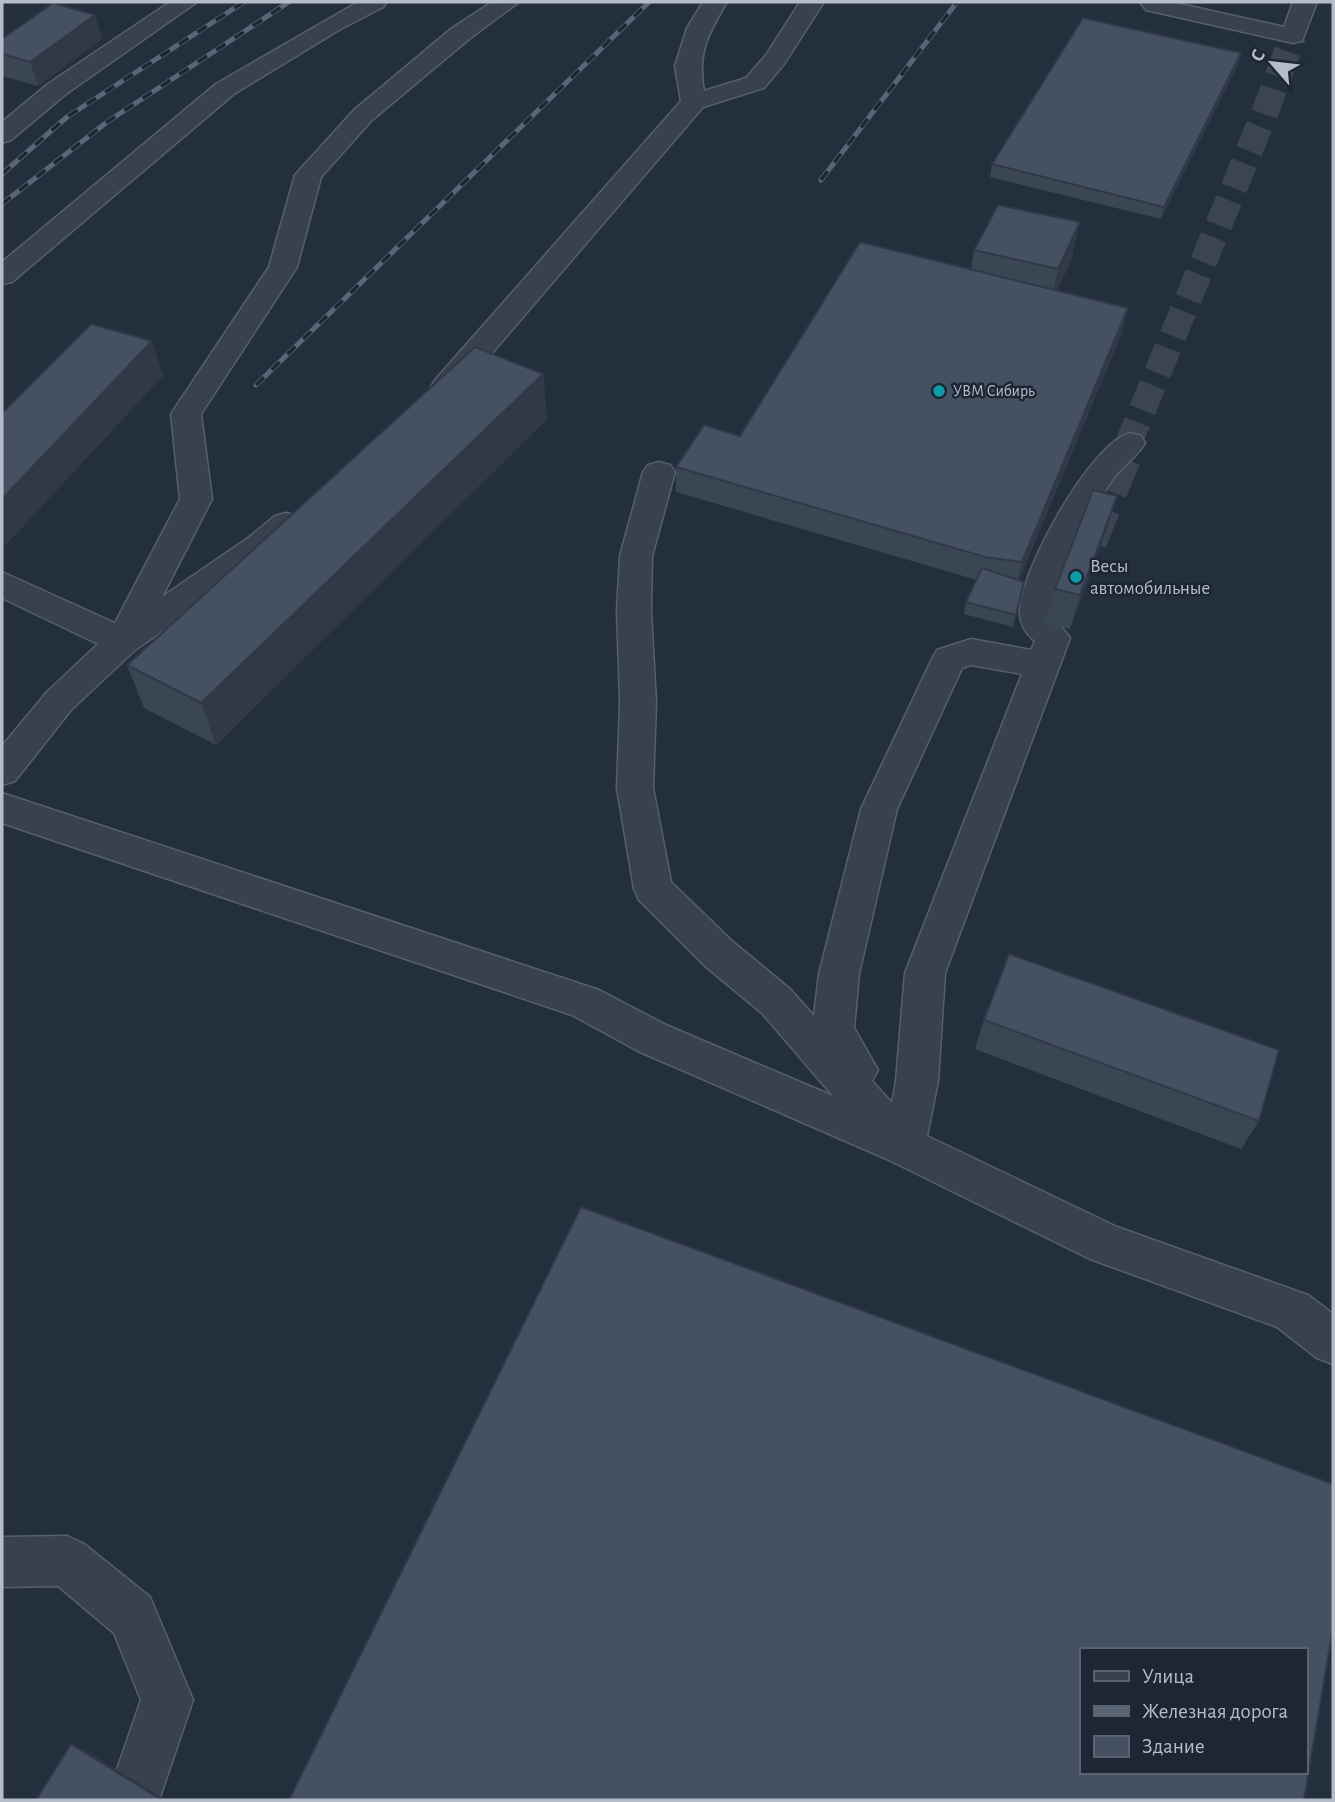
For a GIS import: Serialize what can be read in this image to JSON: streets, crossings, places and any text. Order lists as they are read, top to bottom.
{
  "places": ["УВМ Сибирь", "Весы автомобильные"],
  "legend": ["Улица", "Железная дорога", "Здание"],
  "north": "top left"
}
